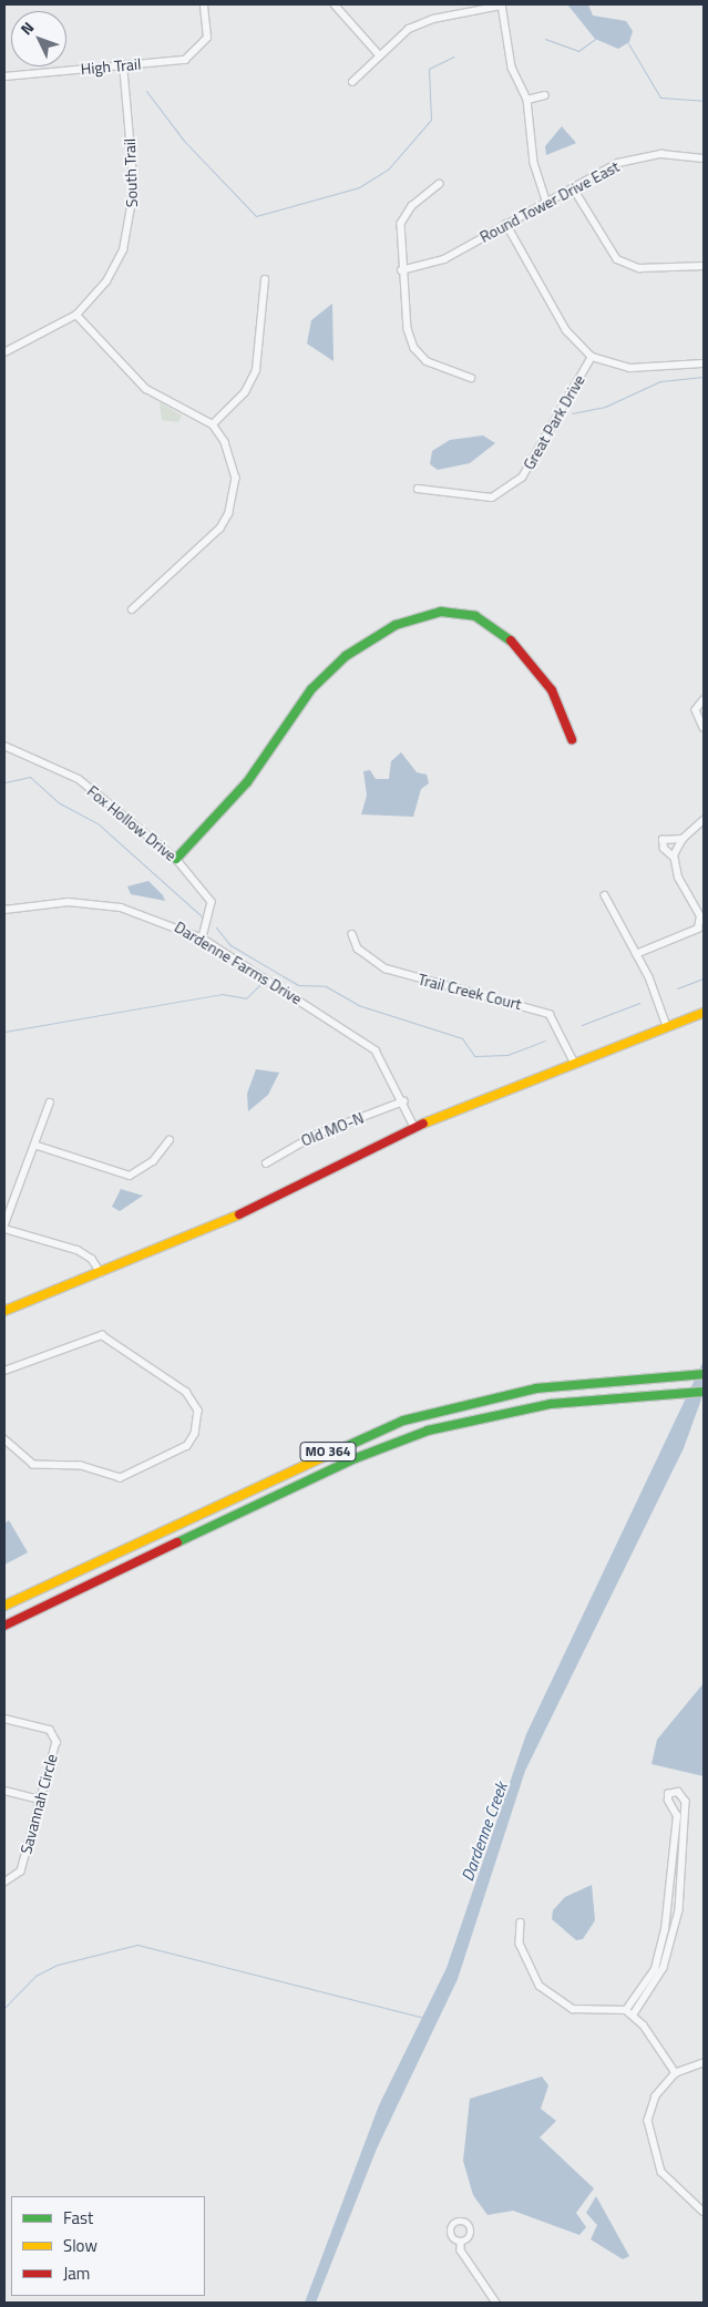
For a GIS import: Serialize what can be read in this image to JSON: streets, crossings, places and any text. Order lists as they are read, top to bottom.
{
  "streets": {
    "main road": ["MO 364"],
    "street": [
      "High Trail",
      "South Trail",
      "Round Tower Drive East",
      "Great Park Drive",
      "Fox Hollow Drive",
      "Dardenne Farms Drive",
      "Trail Creek Court",
      "Old MO-N",
      "Savannah Circle"
    ]
  },
  "crossings": [
    ["High Trail", "South Trail"],
    ["Fox Hollow Drive", "Dardenne Farms Drive"],
    ["Dardenne Farms Drive", "Old MO-N"]
  ],
  "water": ["Dardenne Creek"],
  "legend": ["Fast", "Slow", "Jam"],
  "north": "top left"
}
